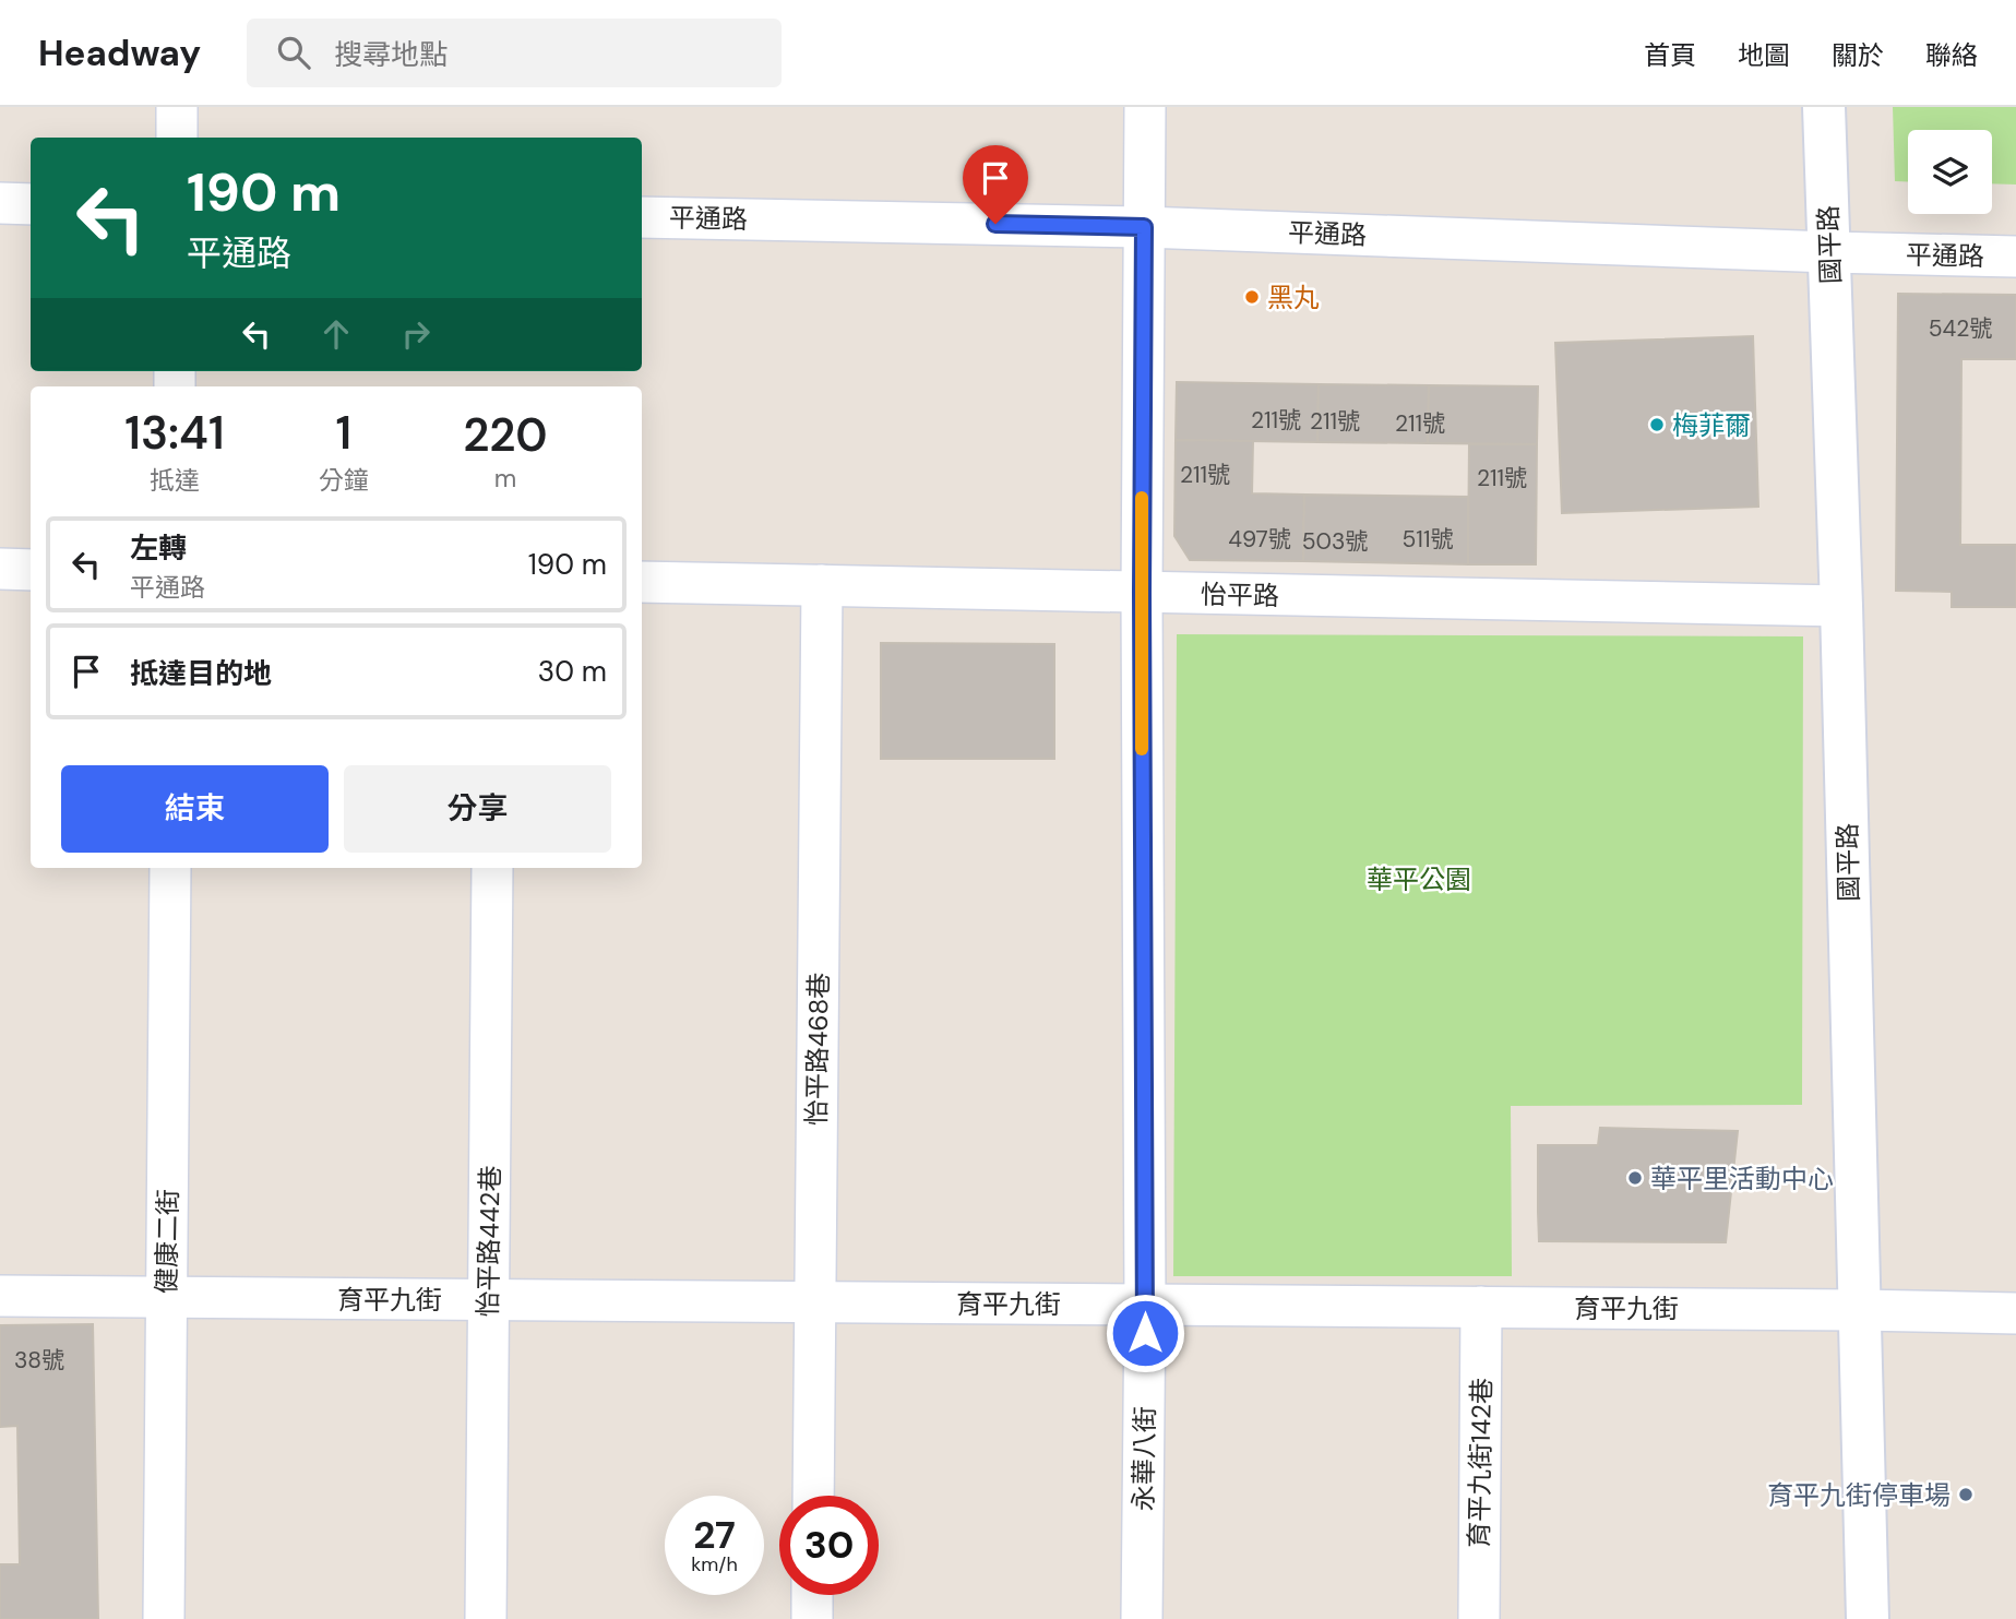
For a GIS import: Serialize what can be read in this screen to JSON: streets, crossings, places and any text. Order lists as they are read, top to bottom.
{
  "streets": {
    "street": [
      "平通路",
      "國平路",
      "怡平路",
      "怡平路468巷",
      "健康二街",
      "怡平路442巷",
      "育平九街",
      "永華八街",
      "育平九街142巷"
    ]
  },
  "crossings": [
    ["平通路", "國平路"],
    ["平通路", "永華八街"],
    ["國平路", "怡平路"],
    ["國平路", "育平九街"],
    ["怡平路", "怡平路468巷"],
    ["怡平路", "永華八街"],
    ["怡平路468巷", "育平九街"],
    ["健康二街", "育平九街"],
    ["怡平路442巷", "育平九街"],
    ["育平九街", "永華八街"],
    ["育平九街", "育平九街142巷"]
  ],
  "parks": ["華平公園"],
  "places": [
    "黑丸",
    "梅菲爾",
    "華平里活動中心",
    "育平九街停車場"
  ],
  "house_numbers": [
    "542號",
    "211號",
    "211號",
    "211號",
    "211號",
    "211號",
    "497號",
    "511號",
    "503號",
    "38號"
  ],
  "page": {
    "header": "Headway",
    "search": "搜尋地點",
    "nav": [
      "首頁",
      "地圖",
      "關於",
      "聯絡"
    ],
    "turn": ["190 m", "平通路"],
    "eta": [
      "13:41",
      "抵達",
      "1",
      "分鐘",
      "220",
      "m"
    ],
    "list": [
      {
        "name": "左轉",
        "note": "平通路",
        "value": "190 m"
      },
      {
        "name": "抵達目的地",
        "value": "30 m"
      }
    ],
    "buttons": ["結束", "分享"],
    "speed": "27 km/h",
    "limit": "30"
  }
}
